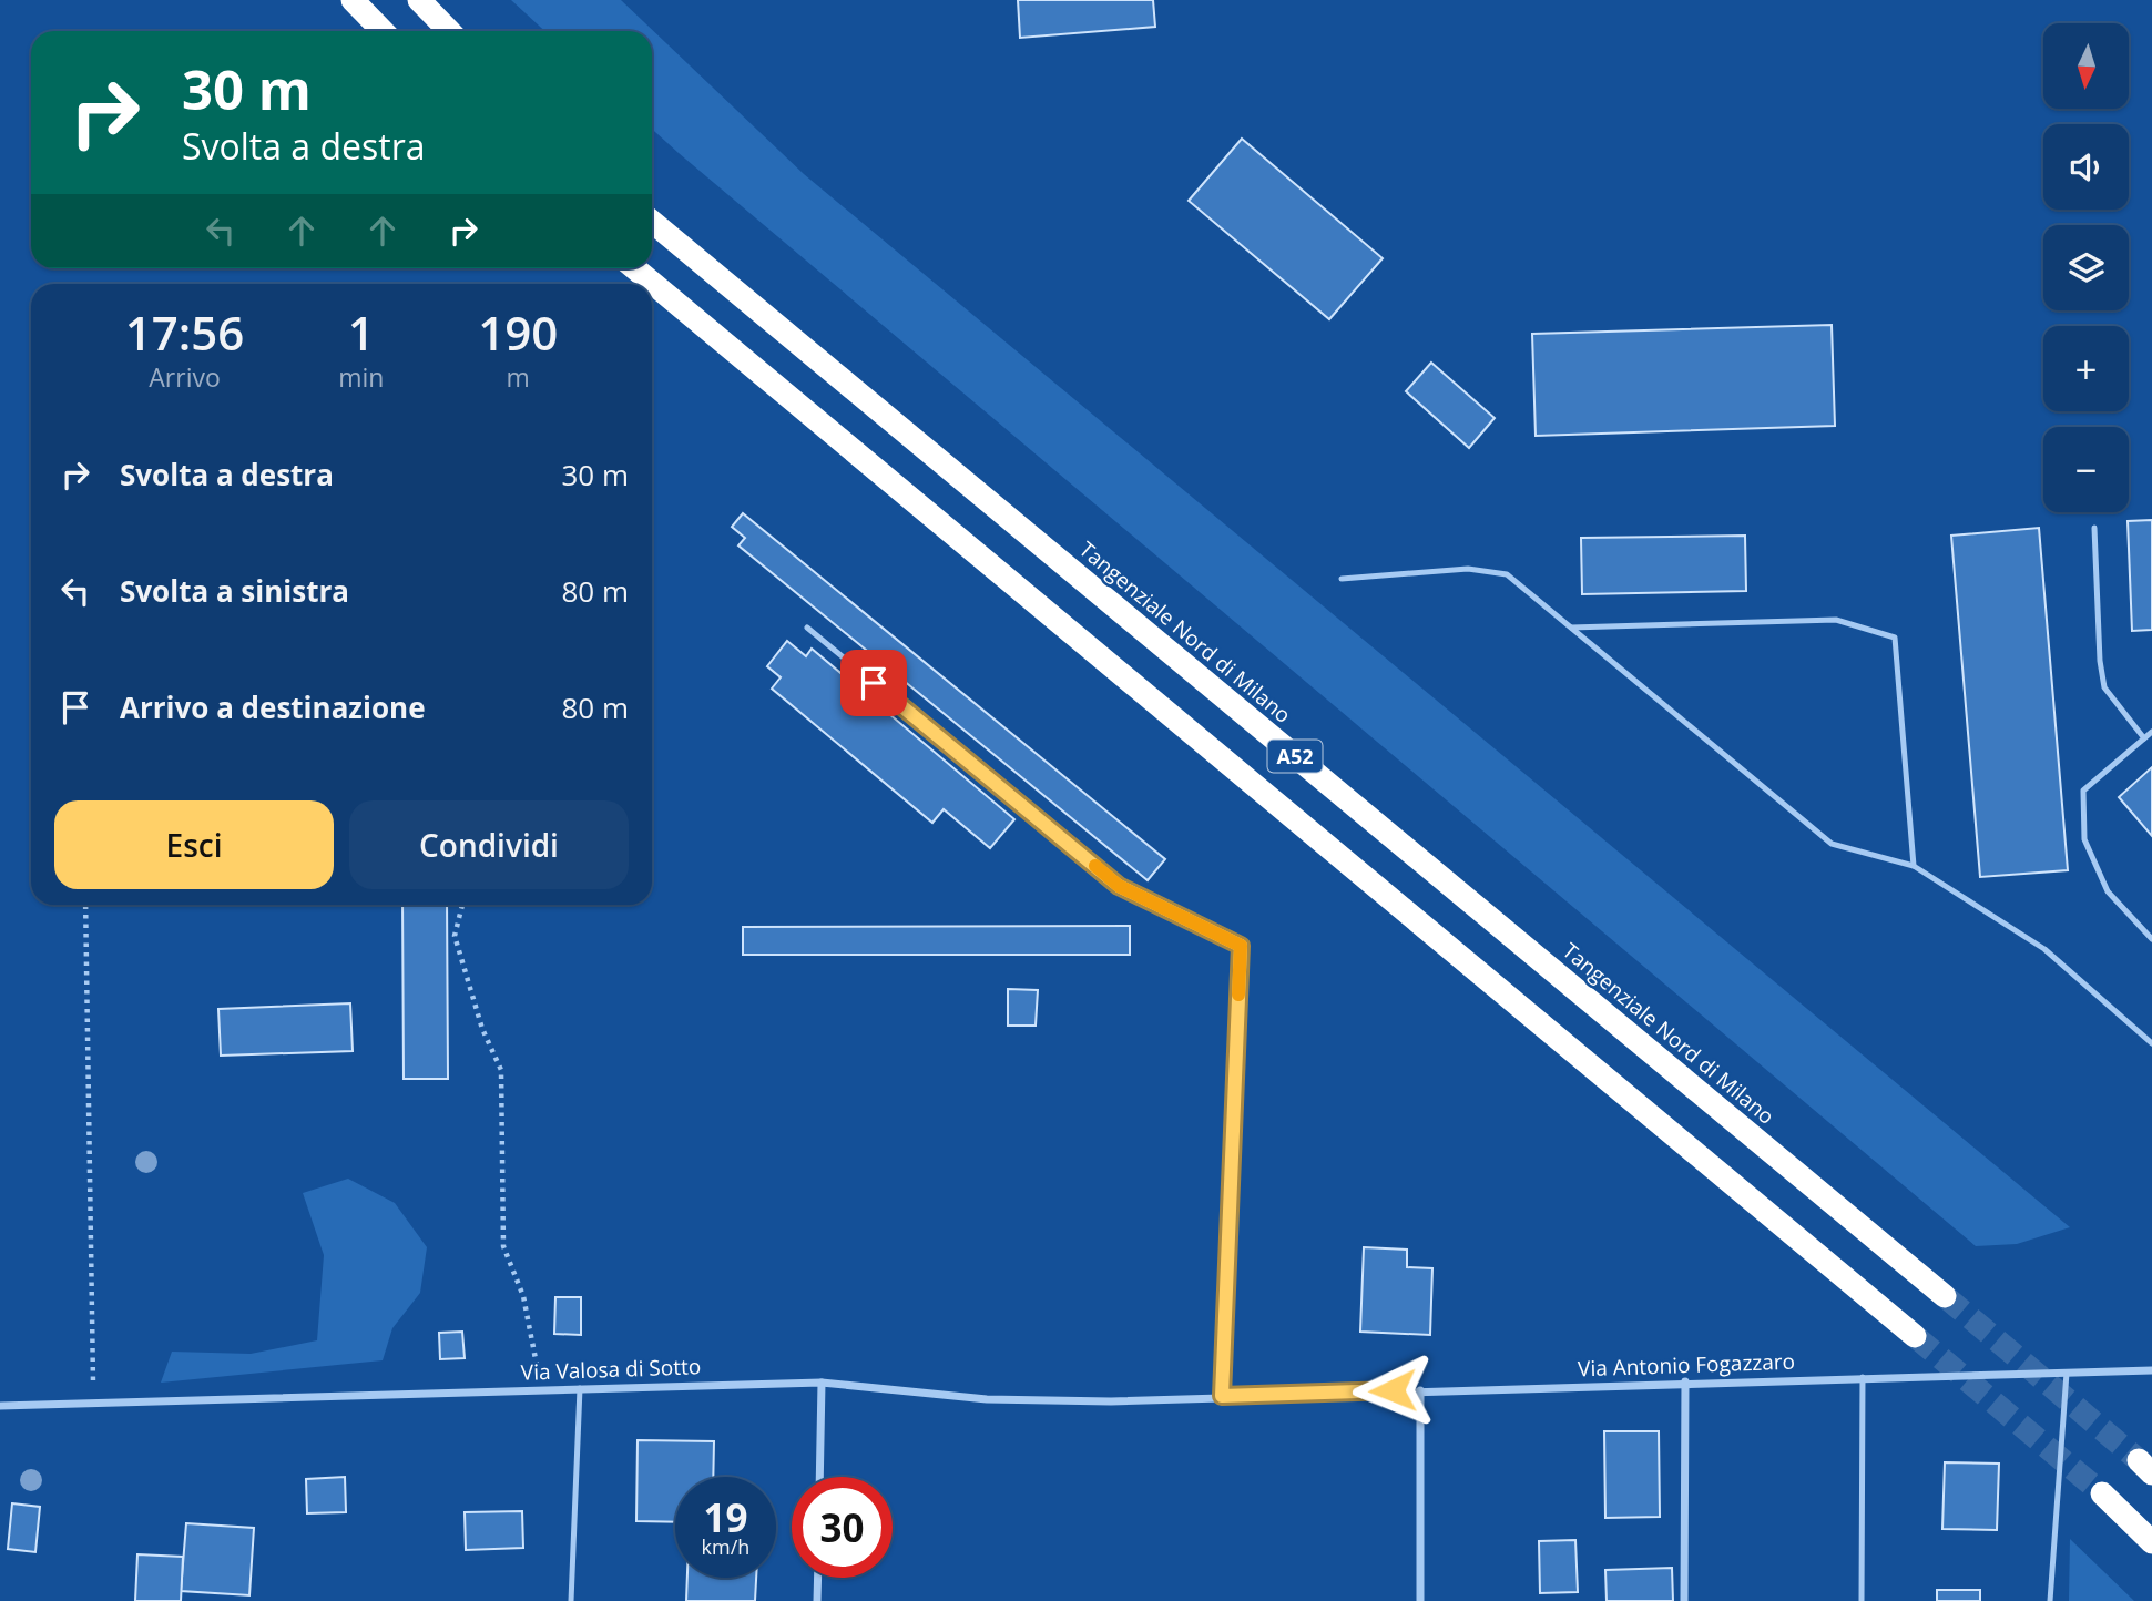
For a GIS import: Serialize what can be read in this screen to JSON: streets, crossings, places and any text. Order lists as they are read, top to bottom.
{
  "streets": {
    "highway": ["Tangenziale Nord di Milano", "A52"],
    "street": ["Via Antonio Fogazzaro", "Via Valosa di Sotto"]
  },
  "crossings": [
    ["Via Antonio Fogazzaro", "Via Valosa di Sotto"]
  ],
  "north": "bottom",
  "page": {
    "map_buttons": ["+", "−"],
    "turn": ["30 m", "Svolta a destra"],
    "eta": [
      "17:56",
      "Arrivo",
      "1",
      "min",
      "190",
      "m"
    ],
    "list": [
      {
        "name": "Svolta a destra",
        "value": "30 m"
      },
      {
        "name": "Svolta a sinistra",
        "value": "80 m"
      },
      {
        "name": "Arrivo a destinazione",
        "value": "80 m"
      }
    ],
    "buttons": ["Esci", "Condividi"],
    "speed": "19 km/h",
    "limit": "30"
  }
}
